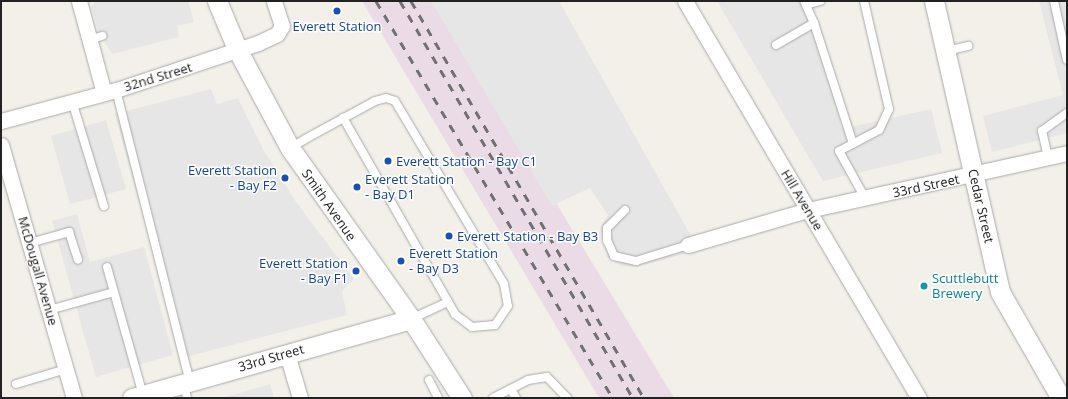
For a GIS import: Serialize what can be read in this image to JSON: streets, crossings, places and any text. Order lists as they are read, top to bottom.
{
  "streets": {
    "street": [
      "32nd Street",
      "33rd Street",
      "Hill Avenue",
      "Smith Avenue",
      "Cedar Street",
      "McDougall Avenue"
    ]
  },
  "crossings": [
    ["32nd Street", "Smith Avenue"],
    ["33rd Street", "Hill Avenue"],
    ["33rd Street", "Smith Avenue"],
    ["33rd Street", "Cedar Street"]
  ],
  "places": [
    "Everett Station",
    "Everett Station - Bay C1",
    "Everett Station - Bay F2",
    "Everett Station - Bay D1",
    "Everett Station - Bay B3",
    "Everett Station - Bay D3",
    "Everett Station - Bay F1",
    "Scuttlebutt Brewery"
  ]
}
